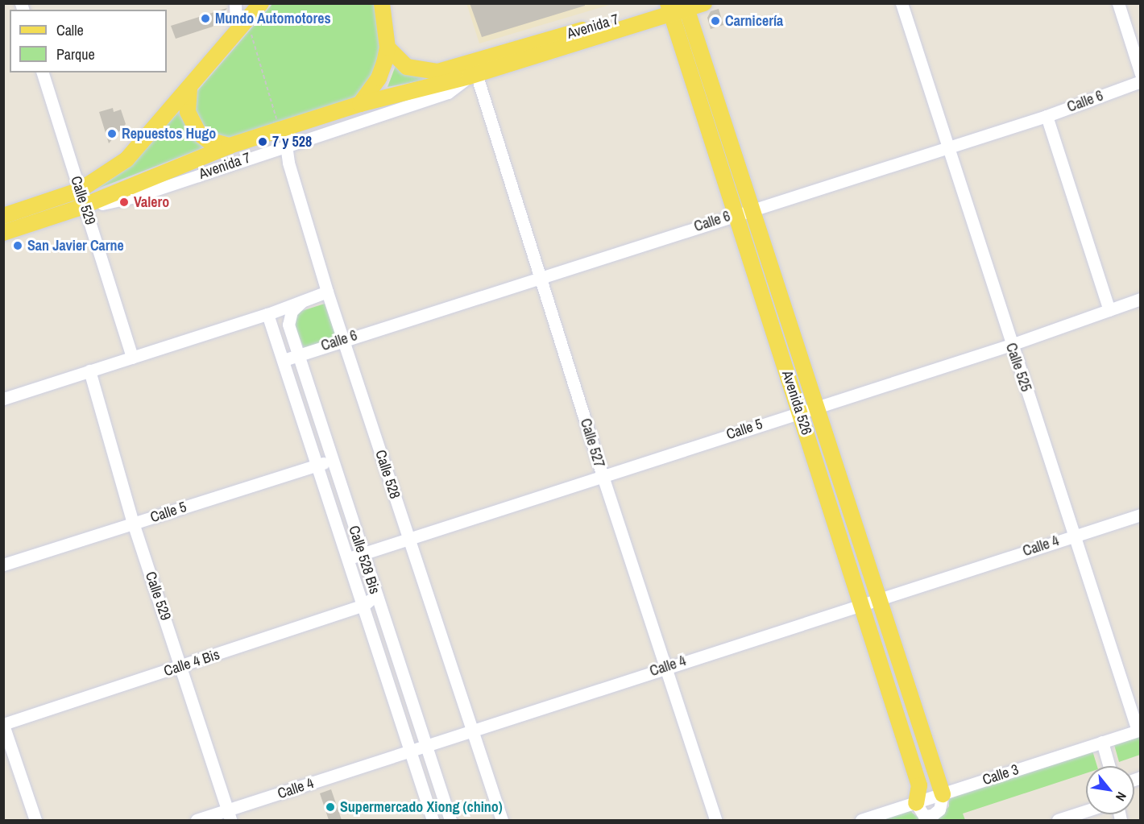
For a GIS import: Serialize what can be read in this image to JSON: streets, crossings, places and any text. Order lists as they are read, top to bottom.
{
  "streets": {
    "main road": ["Avenida 7", "Avenida 526"],
    "street": [
      "Calle 6",
      "Calle 529",
      "Calle 525",
      "Calle 5",
      "Calle 527",
      "Calle 528",
      "Calle 4",
      "Calle 528 Bis",
      "Calle 4 Bis",
      "Calle 3"
    ]
  },
  "crossings": [
    ["Avenida 7", "Calle 529"],
    ["Avenida 7", "Avenida 526"],
    ["Avenida 7", "Calle 527"],
    ["Avenida 7", "Calle 528"],
    ["Calle 6", "Calle 525"],
    ["Calle 6", "Avenida 526"],
    ["Calle 6", "Calle 527"],
    ["Calle 6", "Calle 528"],
    ["Calle 6", "Calle 528 Bis"],
    ["Calle 529", "Calle 5"],
    ["Calle 529", "Calle 4"],
    ["Calle 529", "Calle 4 Bis"],
    ["Calle 525", "Calle 5"],
    ["Calle 525", "Calle 4"],
    ["Calle 525", "Calle 3"],
    ["Avenida 526", "Calle 5"],
    ["Avenida 526", "Calle 4"],
    ["Avenida 526", "Calle 3"],
    ["Calle 5", "Calle 527"],
    ["Calle 5", "Calle 528"],
    ["Calle 5", "Calle 528 Bis"],
    ["Calle 527", "Calle 4"],
    ["Calle 528", "Calle 4"],
    ["Calle 4", "Calle 528 Bis"],
    ["Calle 528 Bis", "Calle 4 Bis"]
  ],
  "places": [
    "Mundo Automotores",
    "Carnicería",
    "Repuestos Hugo",
    "7 y 528",
    "Valero",
    "San Javier Carne",
    "Supermercado Xiong (chino)"
  ],
  "legend": ["Calle", "Parque"],
  "north": "bottom right"
}
